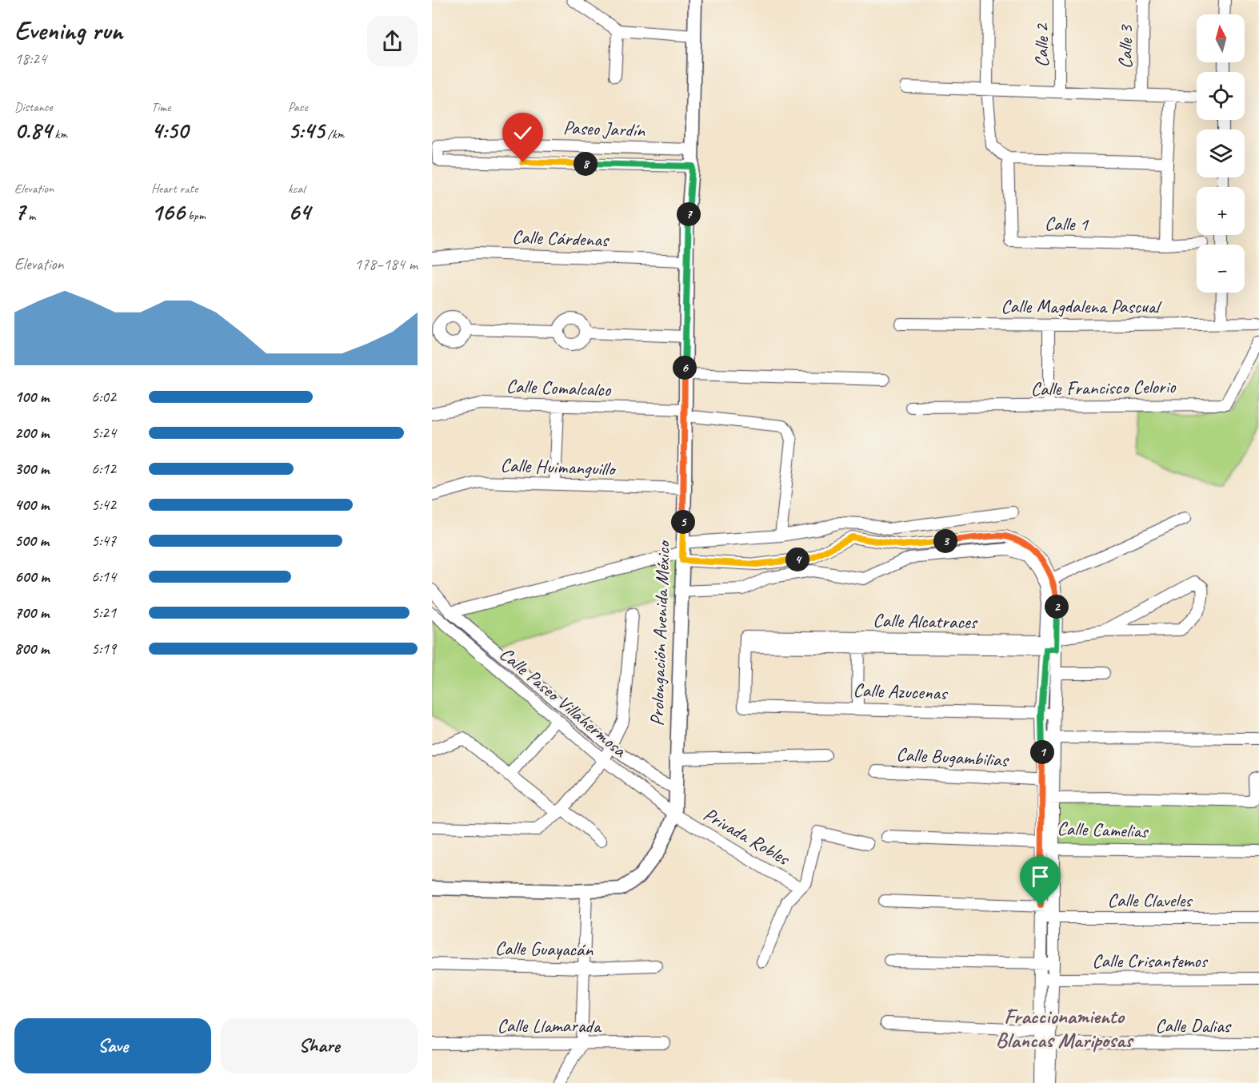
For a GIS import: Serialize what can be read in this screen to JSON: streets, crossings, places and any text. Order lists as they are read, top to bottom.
{
  "streets": {
    "main road": ["Prolongación Avenida México"],
    "street": [
      "Calle 2",
      "Calle 3",
      "Paseo Jardín",
      "Calle 1",
      "Calle Cárdenas",
      "Calle Magdalena Pascual",
      "Calle Comalcalco",
      "Calle Francisco Celorio",
      "Calle Huimanguillo",
      "Calle Alcatraces",
      "Calle Azucenas",
      "Calle Paseo Villahermosa",
      "Calle Bugambilias",
      "Calle Camelias",
      "Privada Robles",
      "Calle Claveles",
      "Calle Guayacán",
      "Calle Crisantemos",
      "Calle Llamarada",
      "Calle Dalias"
    ]
  },
  "crossings": [
    ["Paseo Jardín", "Prolongación Avenida México"],
    ["Calle Cárdenas", "Prolongación Avenida México"],
    ["Calle Comalcalco", "Prolongación Avenida México"],
    ["Calle Huimanguillo", "Prolongación Avenida México"],
    ["Calle Alcatraces", "Calle Azucenas"],
    ["Prolongación Avenida México", "Calle Paseo Villahermosa"],
    ["Prolongación Avenida México", "Privada Robles"],
    ["Calle Paseo Villahermosa", "Privada Robles"]
  ],
  "districts": ["Fraccionamiento Blancas Mariposas"],
  "north": "top",
  "page": {
    "heading": ["Evening run", "18:24"],
    "map_buttons": ["+", "−"],
    "stats": [
      ["Distance", "0.84 km"],
      ["Time", "4:50"],
      ["Pace", "5:45 /km"],
      ["Elevation", "7 m"],
      ["Heart rate", "166 bpm"],
      ["kcal", "64"]
    ],
    "pins": [
      "8",
      "7",
      "6",
      "5",
      "3",
      "4",
      "2",
      "1"
    ],
    "chart": ["Elevation", "178–184 m"],
    "list": [
      {
        "name": "100 m",
        "note": "6:02"
      },
      {
        "name": "200 m",
        "note": "5:24"
      },
      {
        "name": "300 m",
        "note": "6:12"
      },
      {
        "name": "400 m",
        "note": "5:42"
      },
      {
        "name": "500 m",
        "note": "5:47"
      },
      {
        "name": "600 m",
        "note": "6:14"
      },
      {
        "name": "700 m",
        "note": "5:21"
      },
      {
        "name": "800 m",
        "note": "5:19"
      }
    ],
    "buttons": ["Save", "Share"]
  }
}
